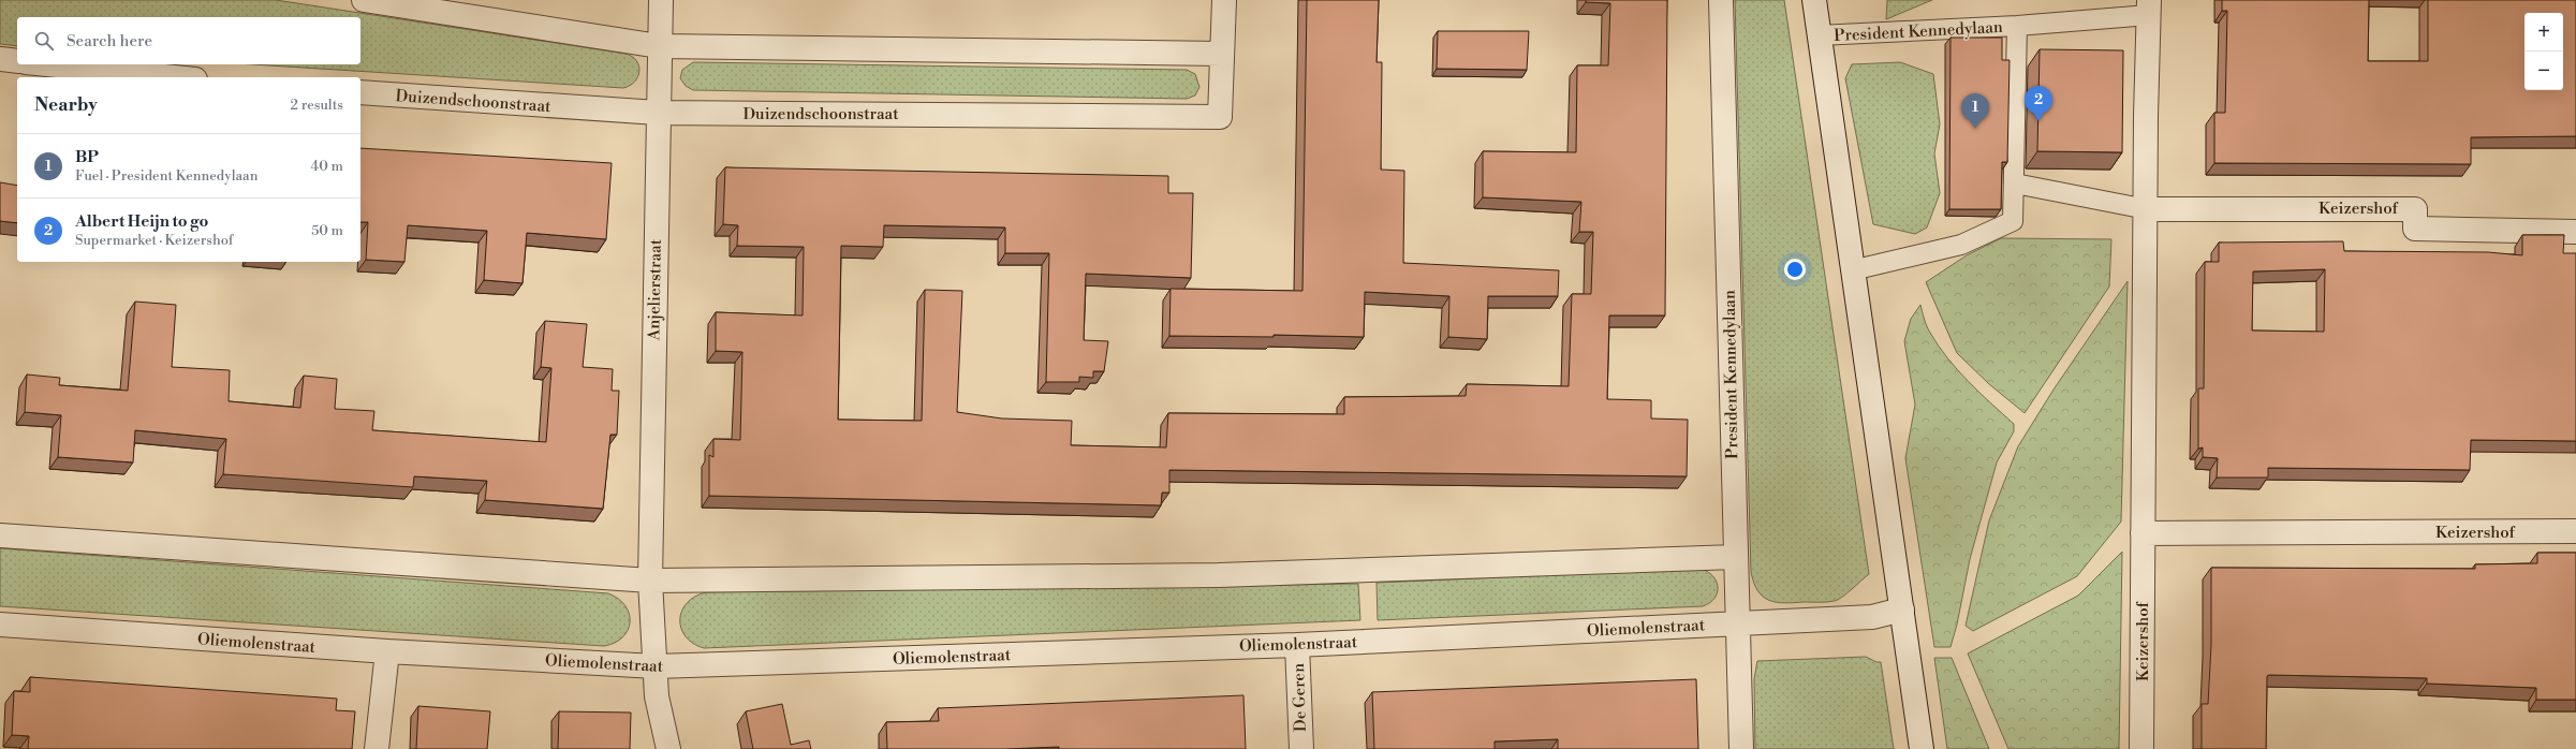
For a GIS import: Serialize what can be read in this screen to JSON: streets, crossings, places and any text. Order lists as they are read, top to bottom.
{
  "streets": {
    "street": [
      "President Kennedylaan",
      "Duizendschoonstraat",
      "Keizershof",
      "Anjelierstraat",
      "Oliemolenstraat",
      "De Geren"
    ]
  },
  "crossings": [
    ["President Kennedylaan", "Keizershof"],
    ["President Kennedylaan", "Oliemolenstraat"],
    ["Duizendschoonstraat", "Anjelierstraat"],
    ["Anjelierstraat", "Oliemolenstraat"],
    ["Oliemolenstraat", "De Geren"]
  ],
  "page": {
    "map_buttons": ["+", "−"],
    "search": "Search here",
    "heading": ["Nearby", "2 results"],
    "pins": ["2", "1"],
    "list": [
      {
        "mark": "1",
        "name": "BP",
        "note": "Fuel · President Kennedylaan",
        "value": "40 m"
      },
      {
        "mark": "2",
        "name": "Albert Heijn to go",
        "note": "Supermarket · Keizershof",
        "value": "50 m"
      }
    ]
  }
}
